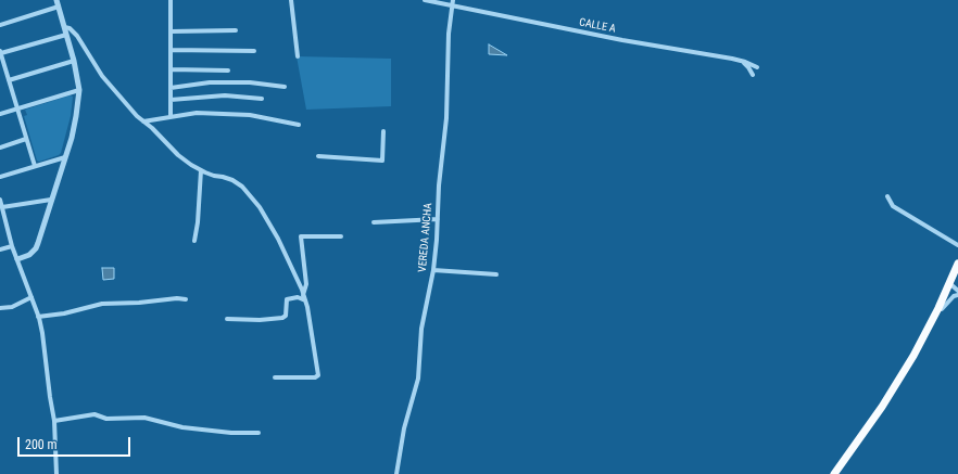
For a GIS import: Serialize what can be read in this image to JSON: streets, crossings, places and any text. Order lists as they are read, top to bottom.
{
  "streets": {
    "street": ["CALLE A", "VEREDA ANCHA"]
  },
  "crossings": [
    ["CALLE A", "VEREDA ANCHA"]
  ],
  "scale_bar": "200 m"
}
